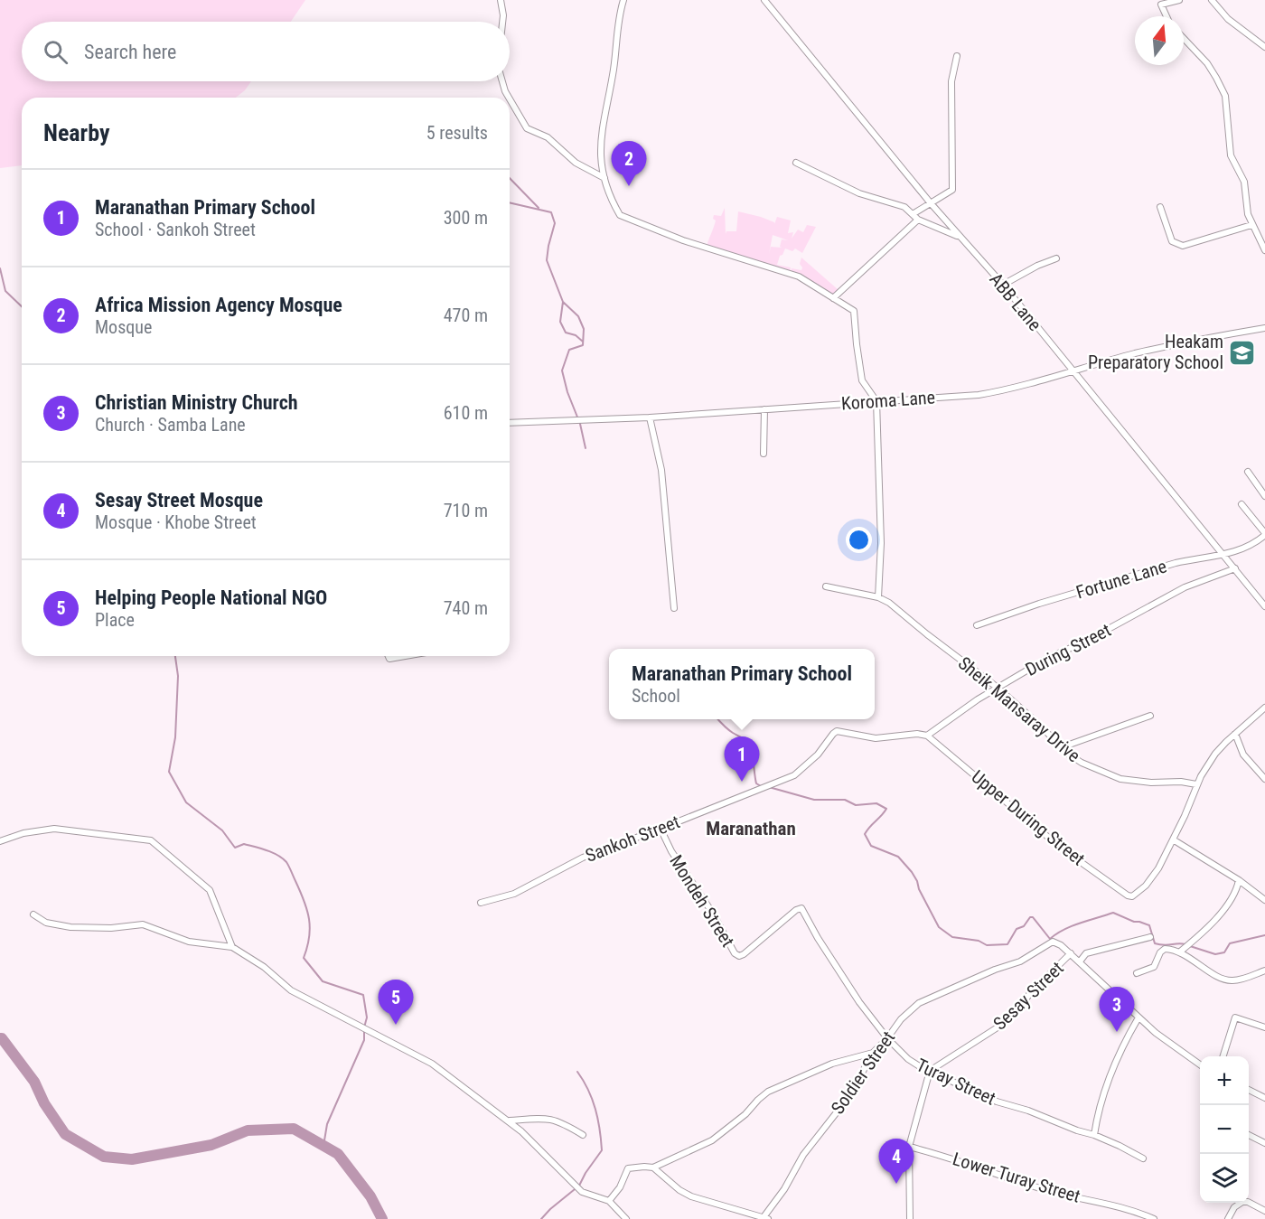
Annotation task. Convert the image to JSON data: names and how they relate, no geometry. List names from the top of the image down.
{
  "streets": {
    "street": [
      "ABB Lane",
      "Koroma Lane",
      "Fortune Lane",
      "During Street",
      "Sheik Mansaray Drive",
      "Upper During Street",
      "Sankoh Street",
      "Mondeh Street",
      "Sesay Street",
      "Soldier Street",
      "Turay Street",
      "Lower Turay Street"
    ]
  },
  "crossings": [
    ["ABB Lane", "Koroma Lane"],
    ["ABB Lane", "Fortune Lane"],
    ["ABB Lane", "During Street"],
    ["During Street", "Sheik Mansaray Drive"],
    ["During Street", "Upper During Street"],
    ["During Street", "Sankoh Street"],
    ["Upper During Street", "Sankoh Street"],
    ["Sankoh Street", "Mondeh Street"],
    ["Mondeh Street", "Turay Street"],
    ["Sesay Street", "Soldier Street"],
    ["Sesay Street", "Turay Street"],
    ["Soldier Street", "Turay Street"]
  ],
  "districts": ["Maranathan"],
  "places": {
    "school or university": ["Heakam Preparatory School"]
  },
  "north": "top",
  "page": {
    "search": "Search here",
    "heading": ["Nearby", "5 results"],
    "pins": [
      "2",
      "1",
      "5",
      "3",
      "4"
    ],
    "list": [
      {
        "mark": "1",
        "name": "Maranathan Primary School",
        "note": "School · Sankoh Street",
        "value": "300 m"
      },
      {
        "mark": "2",
        "name": "Africa Mission Agency Mosque",
        "note": "Mosque",
        "value": "470 m"
      },
      {
        "mark": "3",
        "name": "Christian Ministry Church",
        "note": "Church · Samba Lane",
        "value": "610 m"
      },
      {
        "mark": "4",
        "name": "Sesay Street Mosque",
        "note": "Mosque · Khobe Street",
        "value": "710 m"
      },
      {
        "mark": "5",
        "name": "Helping People National NGO",
        "note": "Place",
        "value": "740 m"
      }
    ],
    "popup": ["Maranathan Primary School", "School"],
    "map_buttons": ["+", "−"]
  }
}
